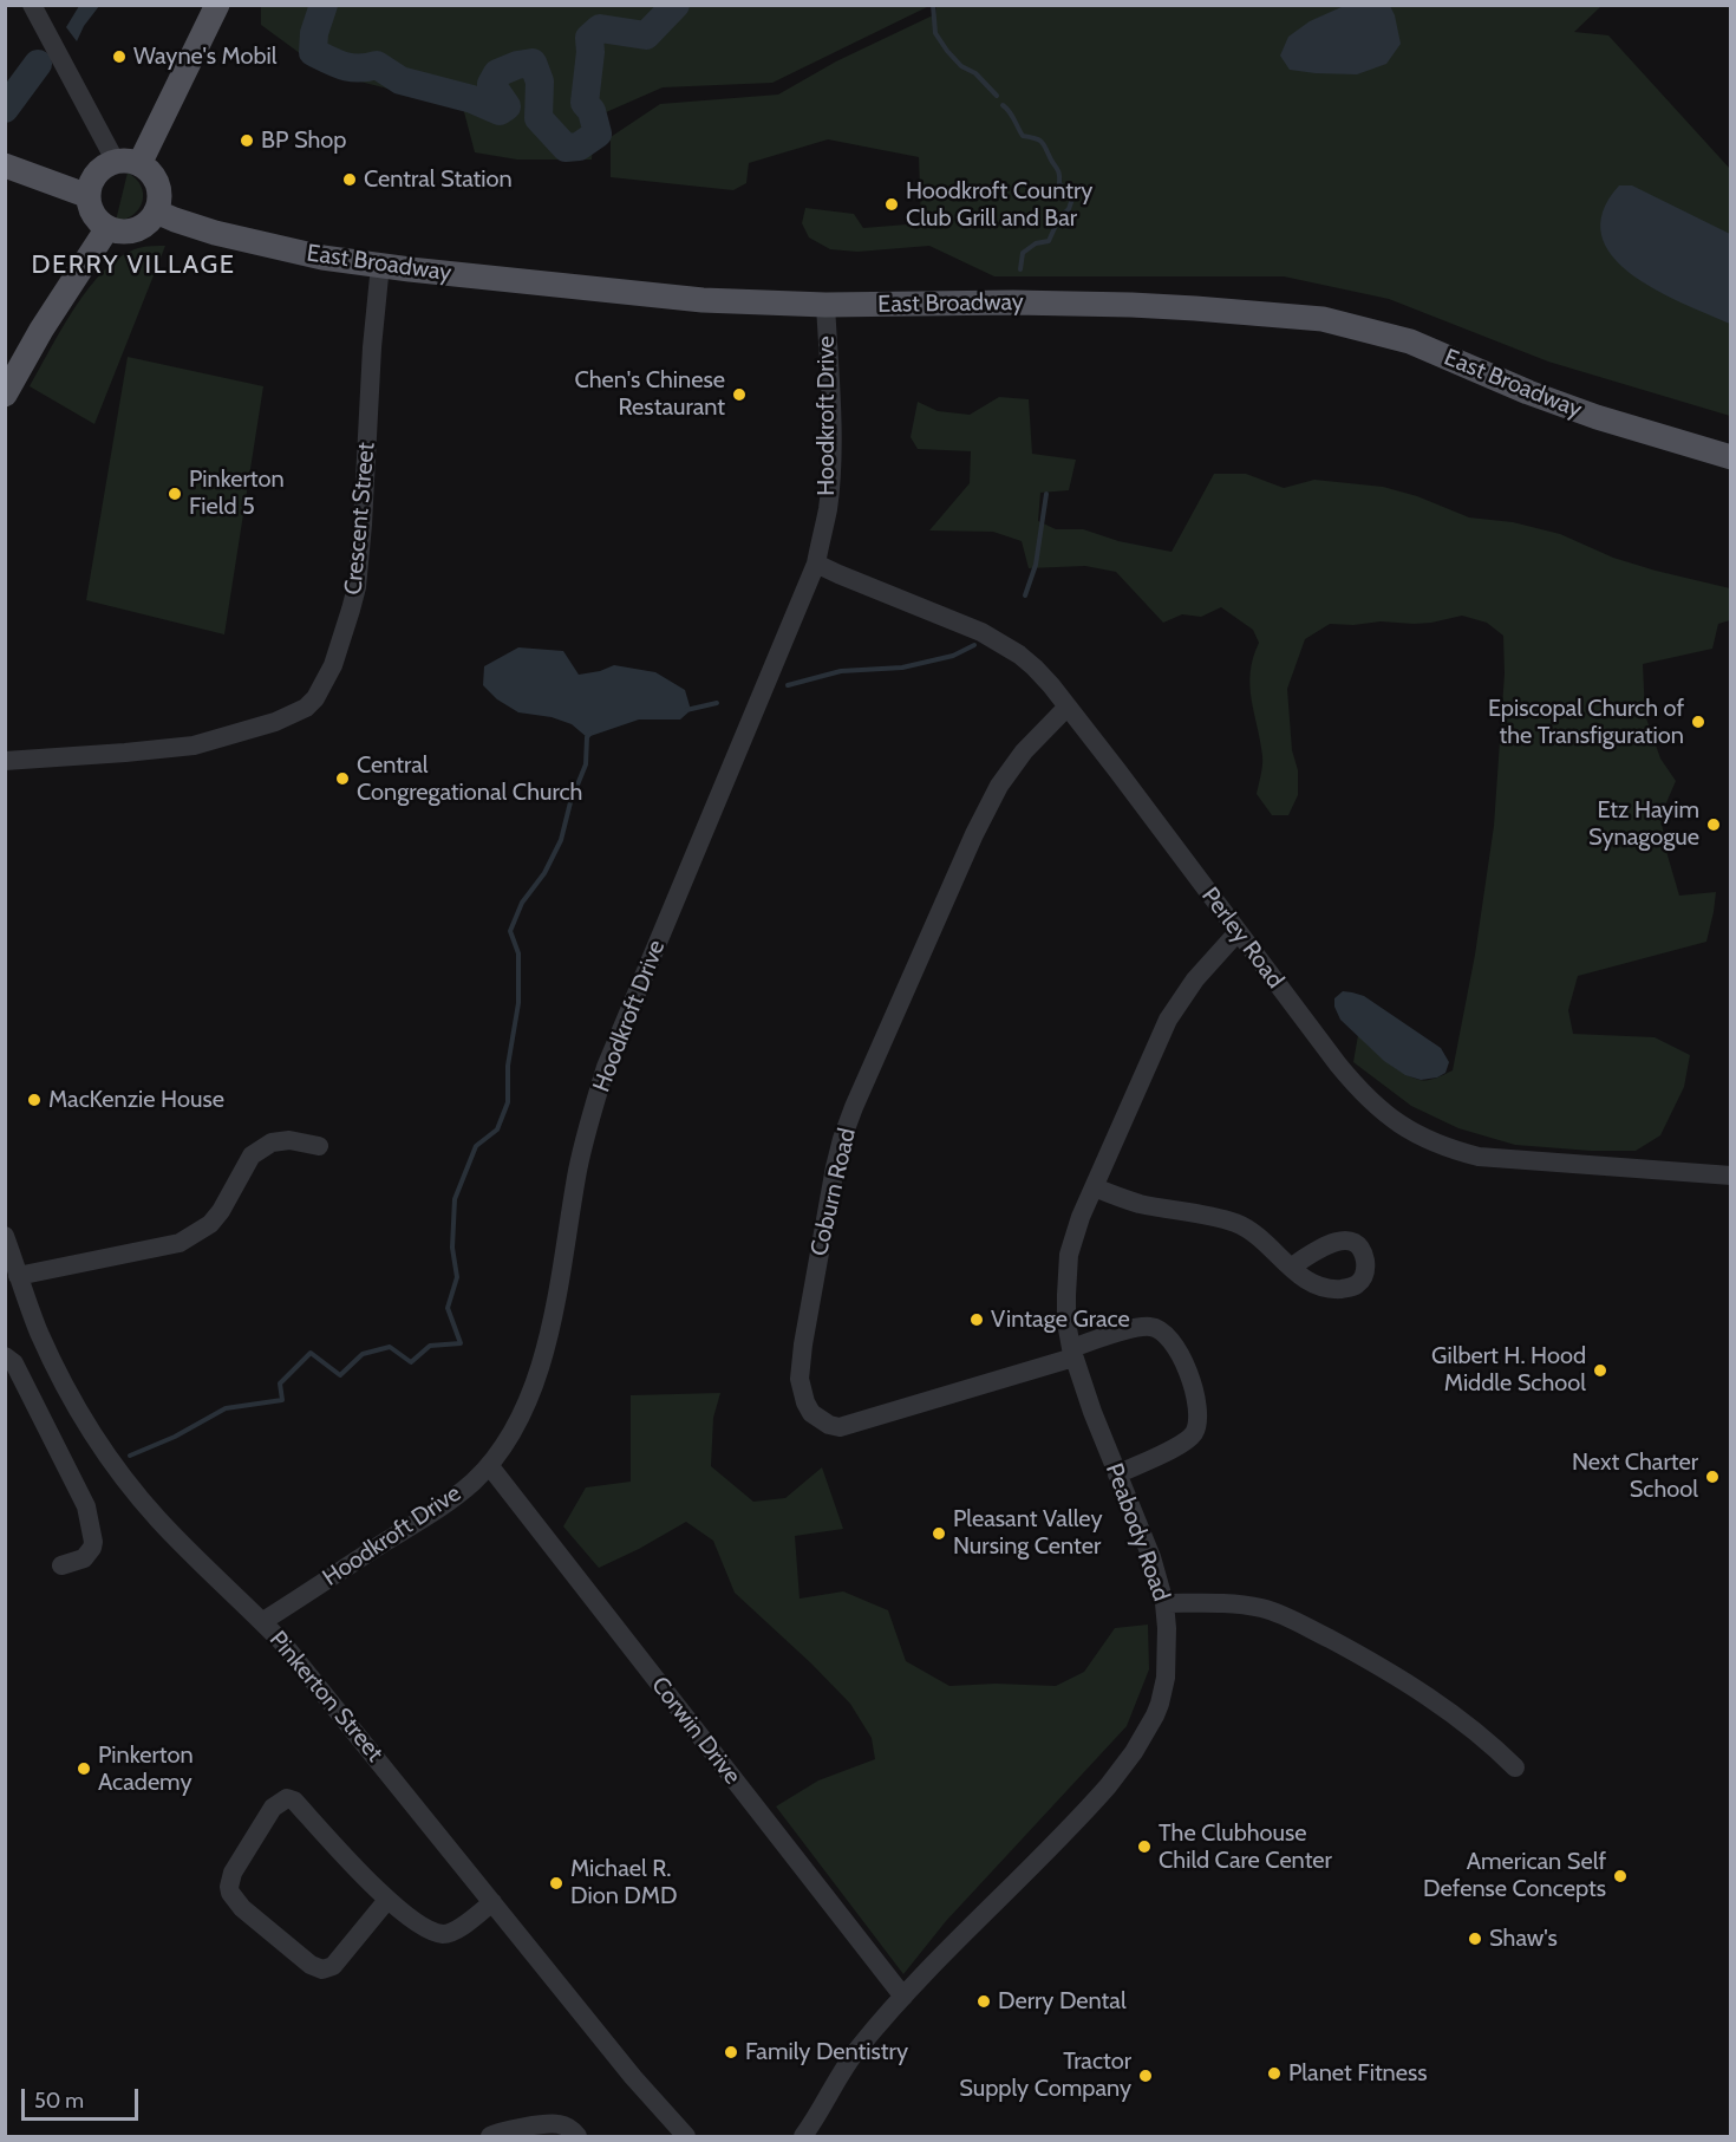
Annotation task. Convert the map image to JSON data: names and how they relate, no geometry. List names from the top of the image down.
{
  "streets": {
    "main road": ["East Broadway"],
    "street": [
      "Hoodkroft Drive",
      "Crescent Street",
      "Perley Road",
      "Coburn Road",
      "Peabody Road",
      "Pinkerton Street",
      "Corwin Drive"
    ]
  },
  "crossings": [
    ["East Broadway", "Hoodkroft Drive"],
    ["East Broadway", "Crescent Street"],
    ["Hoodkroft Drive", "Perley Road"],
    ["Hoodkroft Drive", "Pinkerton Street"],
    ["Hoodkroft Drive", "Corwin Drive"],
    ["Perley Road", "Coburn Road"],
    ["Perley Road", "Peabody Road"],
    ["Coburn Road", "Peabody Road"],
    ["Peabody Road", "Corwin Drive"]
  ],
  "districts": ["DERRY VILLAGE"],
  "places": [
    "Wayne's Mobil",
    "BP Shop",
    "Central Station",
    "Hoodkroft Country Club Grill and Bar",
    "Chen's Chinese Restaurant",
    "Pinkerton Field 5",
    "Episcopal Church of the Transfiguration",
    "Central Congregational Church",
    "Etz Hayim Synagogue",
    "MacKenzie House",
    "Vintage Grace",
    "Gilbert H. Hood Middle School",
    "Next Charter School",
    "Pleasant Valley Nursing Center",
    "Pinkerton Academy",
    "The Clubhouse Child Care Center",
    "American Self Defense Concepts",
    "Michael R. Dion DMD",
    "Shaw's",
    "Derry Dental",
    "Family Dentistry",
    "Planet Fitness",
    "Tractor Supply Company"
  ],
  "scale_bar": "50 m"
}
